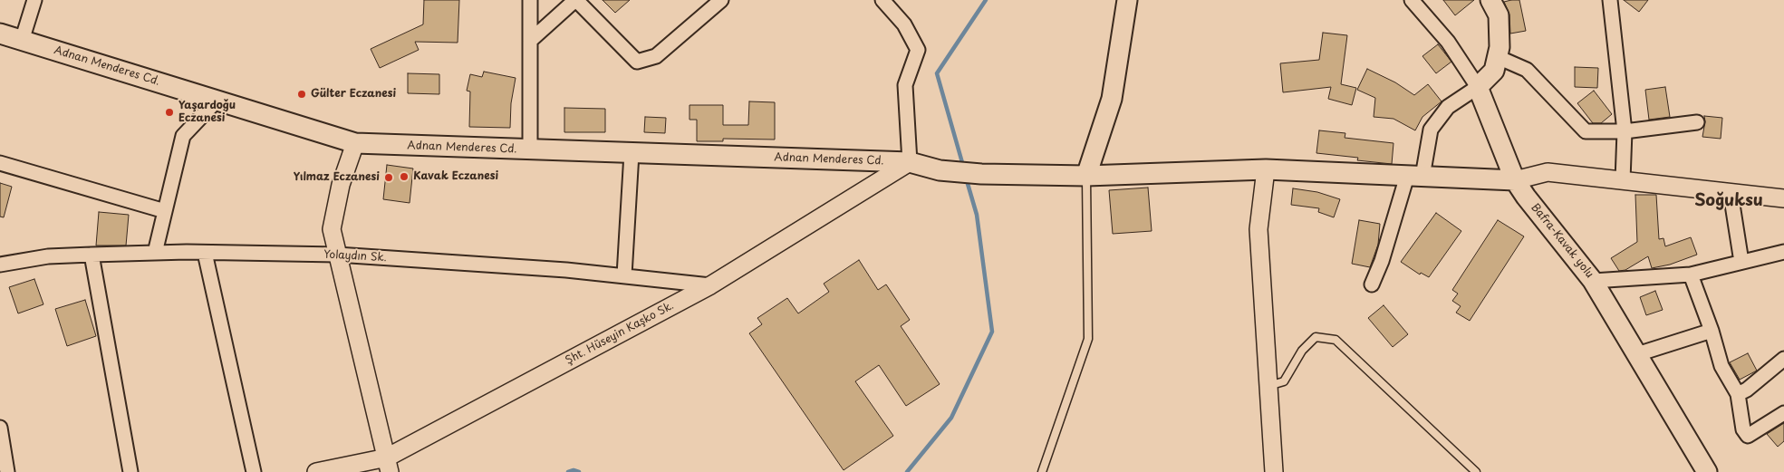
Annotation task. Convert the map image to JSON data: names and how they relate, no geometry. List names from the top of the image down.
{
  "streets": {
    "main road": ["Adnan Menderes Cd.", "Bafra-Kavak yolu"],
    "street": ["Yolaydın Sk.", "Şht. Hüseyin Kaşko Sk."]
  },
  "crossings": [
    ["Adnan Menderes Cd.", "Bafra-Kavak yolu"],
    ["Adnan Menderes Cd.", "Şht. Hüseyin Kaşko Sk."],
    ["Yolaydın Sk.", "Şht. Hüseyin Kaşko Sk."]
  ],
  "districts": ["Soğuksu"],
  "places": [
    "Gülter Eczanesi",
    "Yaşardoğu Eczanesi",
    "Kavak Eczanesi",
    "Yılmaz Eczanesi"
  ]
}
